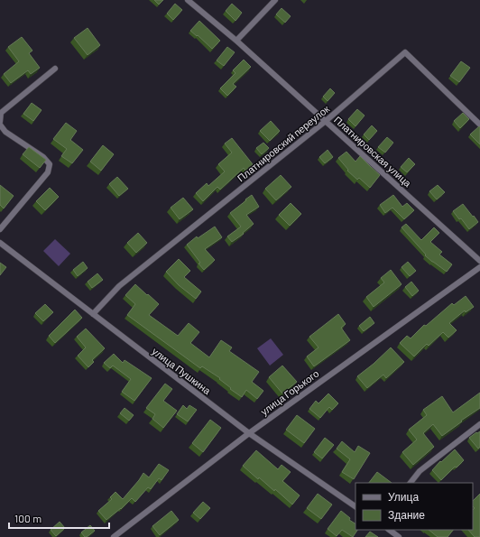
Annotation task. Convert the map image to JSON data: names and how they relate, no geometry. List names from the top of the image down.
{
  "streets": {
    "street": [
      "Платнировский переулок",
      "Платнировская улица",
      "улица Пушкина",
      "улица Горького"
    ]
  },
  "crossings": [
    ["Платнировский переулок", "Платнировская улица"],
    ["Платнировский переулок", "улица Пушкина"],
    ["улица Пушкина", "улица Горького"]
  ],
  "legend": ["Улица", "Здание"],
  "scale_bar": "100 m"
}
